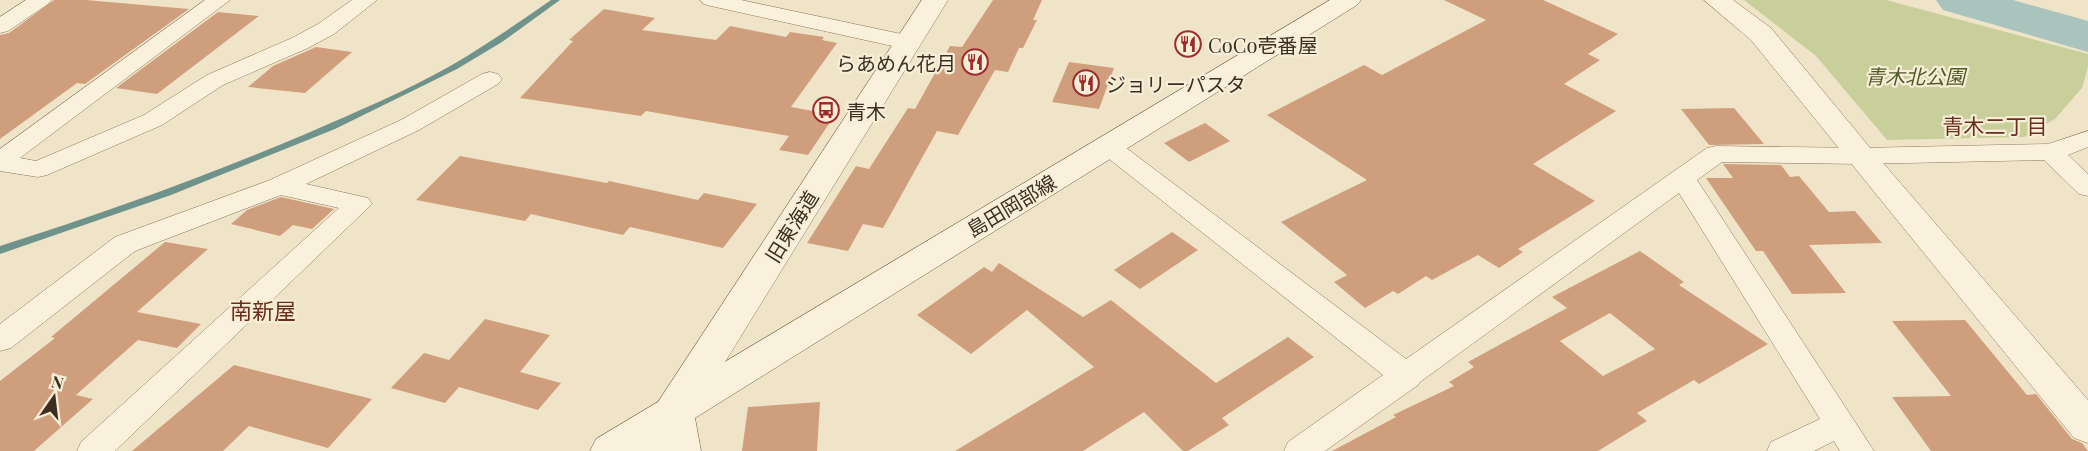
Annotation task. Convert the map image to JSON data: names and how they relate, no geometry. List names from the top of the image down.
{
  "streets": {
    "street": ["島田岡部線", "旧東海道"]
  },
  "crossings": [
    ["島田岡部線", "旧東海道"]
  ],
  "districts": ["青木二丁目", "南新屋"],
  "parks": ["青木北公園"],
  "places": {
    "restaurant": ["CoCo壱番屋", "らあめん花月", "ジョリーパスタ"],
    "bus stop": ["青木"]
  },
  "north": "top"
}
